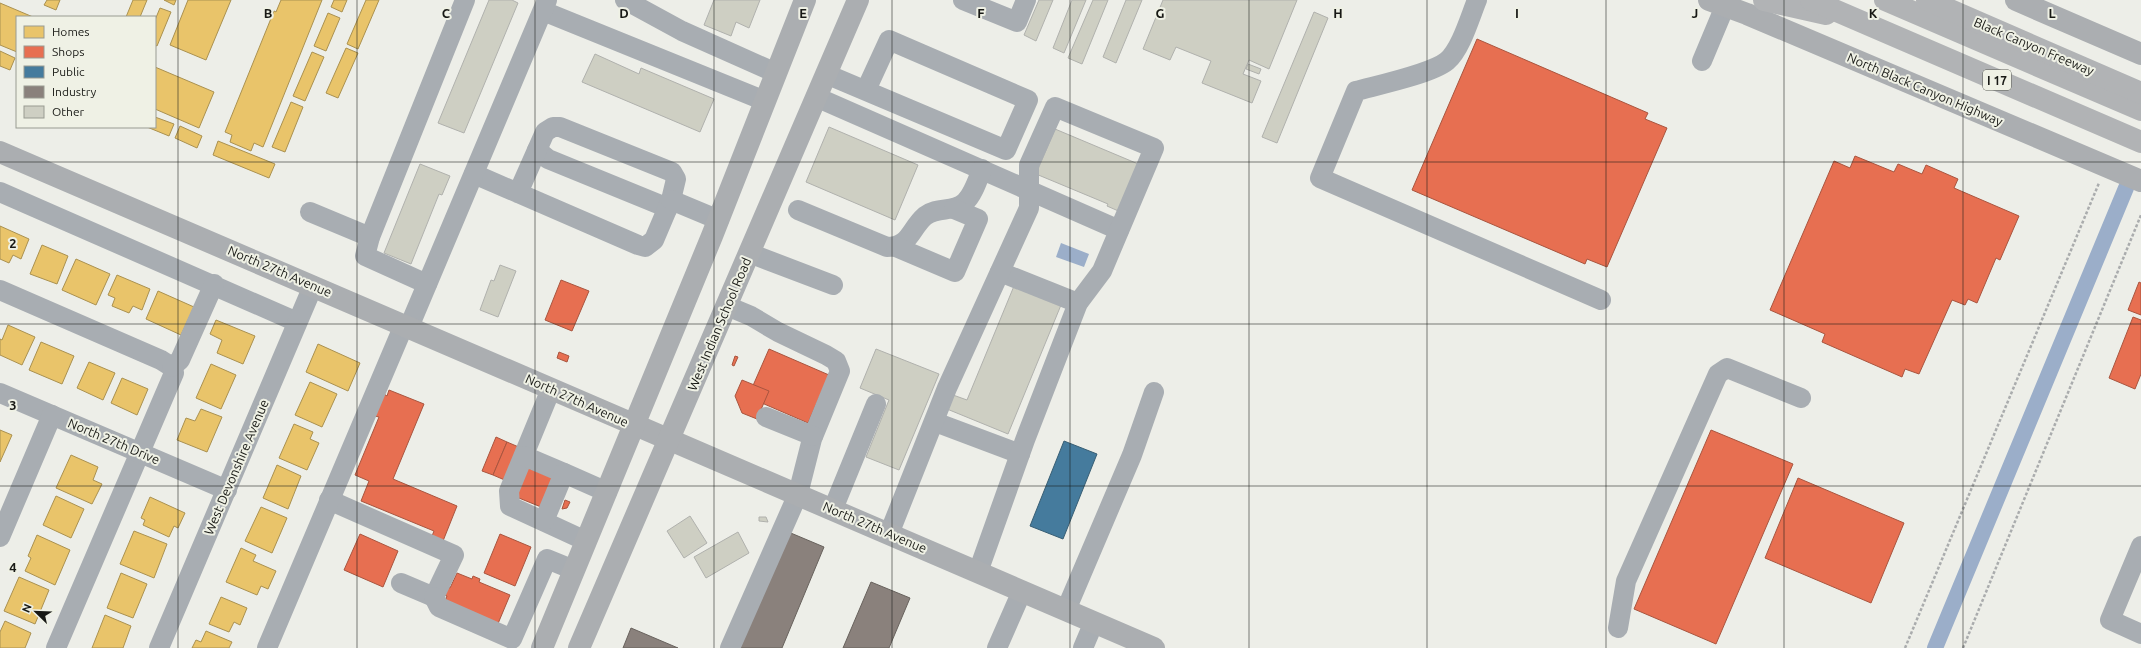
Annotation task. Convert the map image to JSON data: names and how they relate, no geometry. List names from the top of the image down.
{
  "streets": {
    "highway": ["Black Canyon Freeway", "I 17"],
    "main road": ["North Black Canyon Highway", "North 27th Avenue", "West Indian School Road"],
    "street": ["North 27th Drive", "West Devonshire Avenue"]
  },
  "crossings": [
    ["North 27th Avenue", "West Indian School Road"],
    ["North 27th Avenue", "West Devonshire Avenue"],
    ["North 27th Drive", "West Devonshire Avenue"]
  ],
  "legend": [
    "Homes",
    "Shops",
    "Public",
    "Industry",
    "Other"
  ],
  "north": "top left",
  "grid": {
    "columns": [
      "B",
      "C",
      "D",
      "E",
      "F",
      "G",
      "H",
      "I",
      "J",
      "K",
      "L"
    ],
    "rows": ["2", "3", "4"]
  }
}
